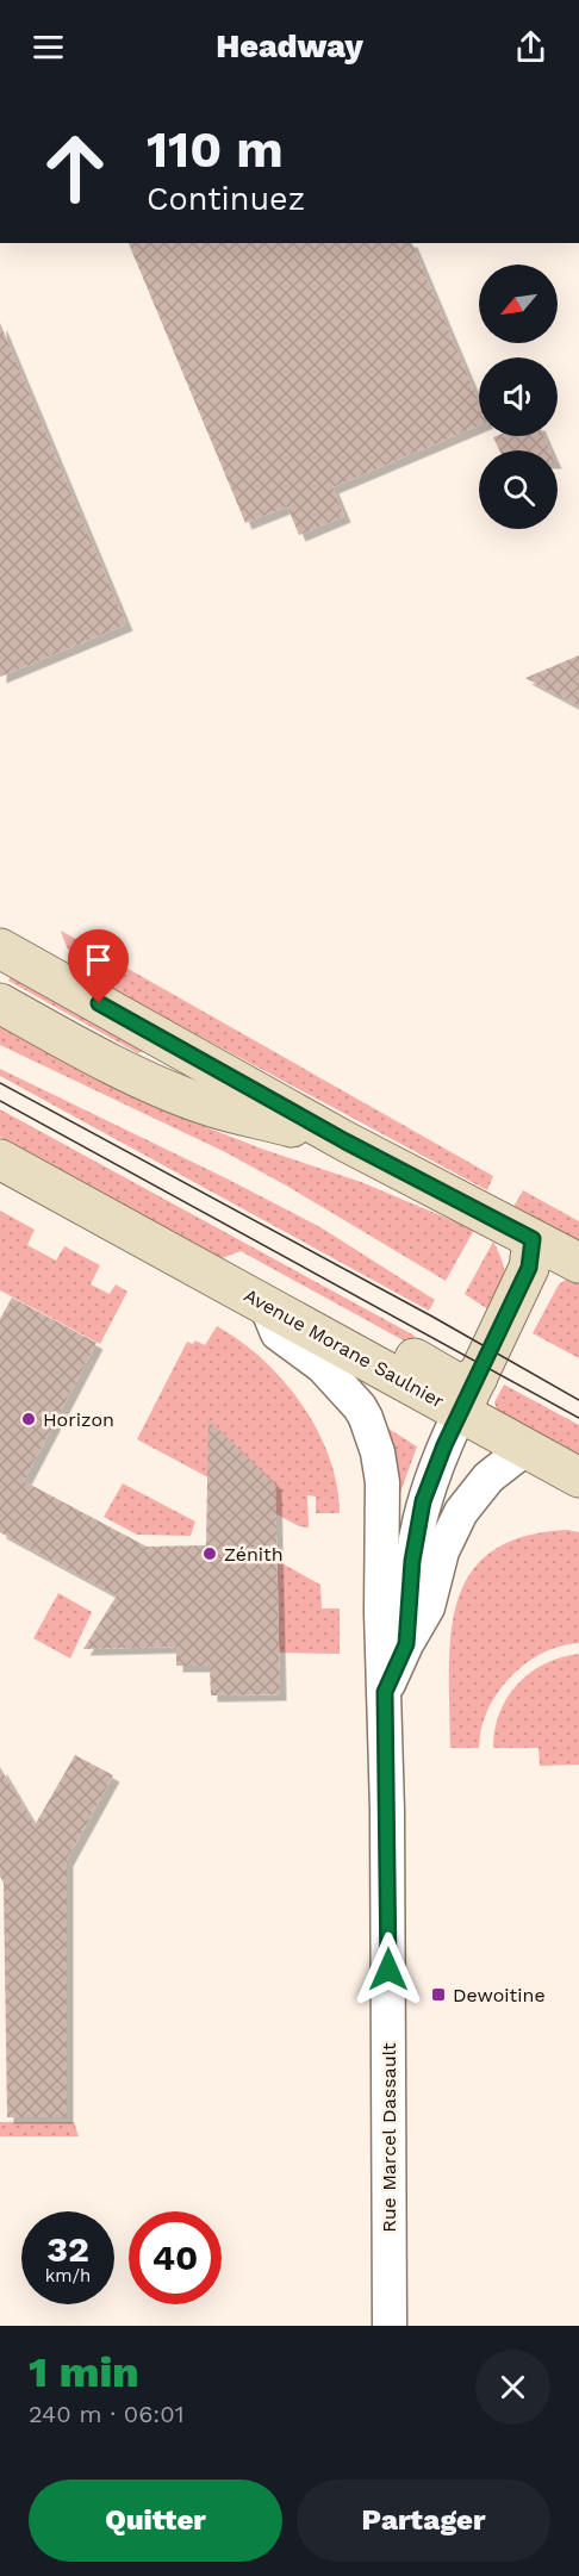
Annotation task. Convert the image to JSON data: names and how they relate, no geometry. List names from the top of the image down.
{
  "streets": {
    "main road": ["Avenue Morane Saulnier"],
    "street": ["Rue Marcel Dassault"]
  },
  "crossings": [
    ["Avenue Morane Saulnier", "Rue Marcel Dassault"]
  ],
  "places": {
    "other": ["Horizon", "Zénith"],
    "transit": ["Dewoitine"]
  },
  "north": "bottom left",
  "page": {
    "header": "Headway",
    "turn": ["110 m", "Continuez"],
    "speed": "32 km/h",
    "limit": "40",
    "heading": ["1 min", "240 m · 06:01"],
    "buttons": ["Quitter", "Partager"]
  }
}
